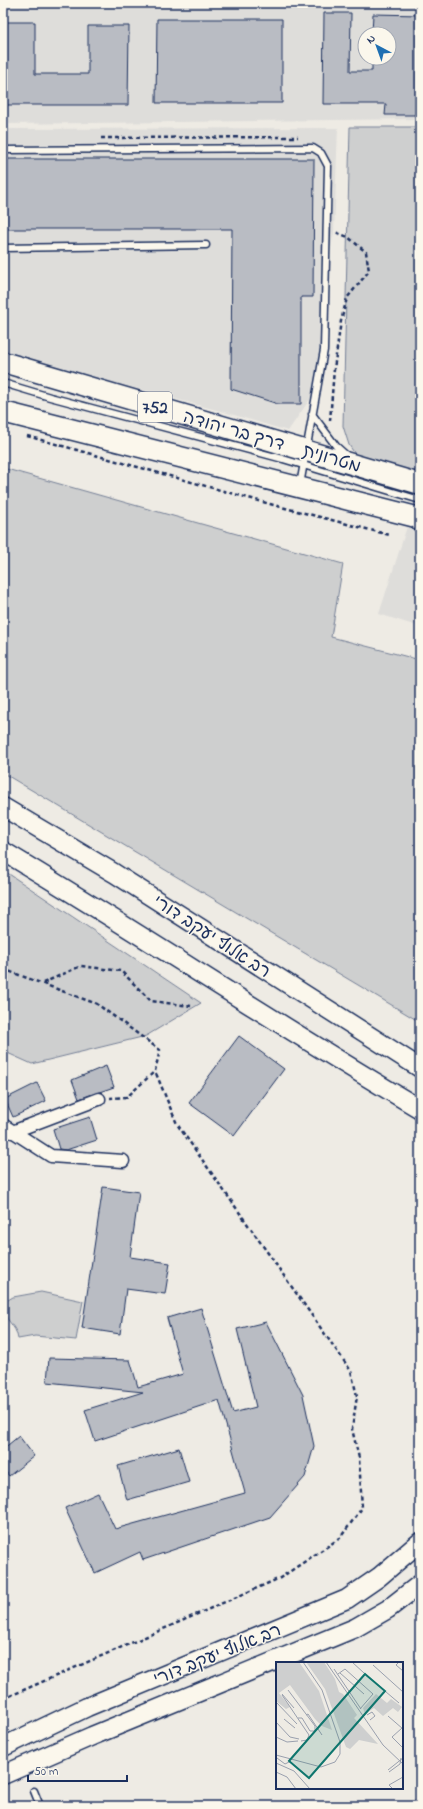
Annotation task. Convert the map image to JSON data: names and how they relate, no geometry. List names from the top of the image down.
{
  "streets": {
    "main road": ["752", "דרך בר יהודה", "רב אלוף יעקב דורי"],
    "lane": ["מטרונית"]
  },
  "crossings": [
    ["דרך בר יהודה", "מטרונית"]
  ],
  "scale_bar": "50 m",
  "north": "top left"
}
